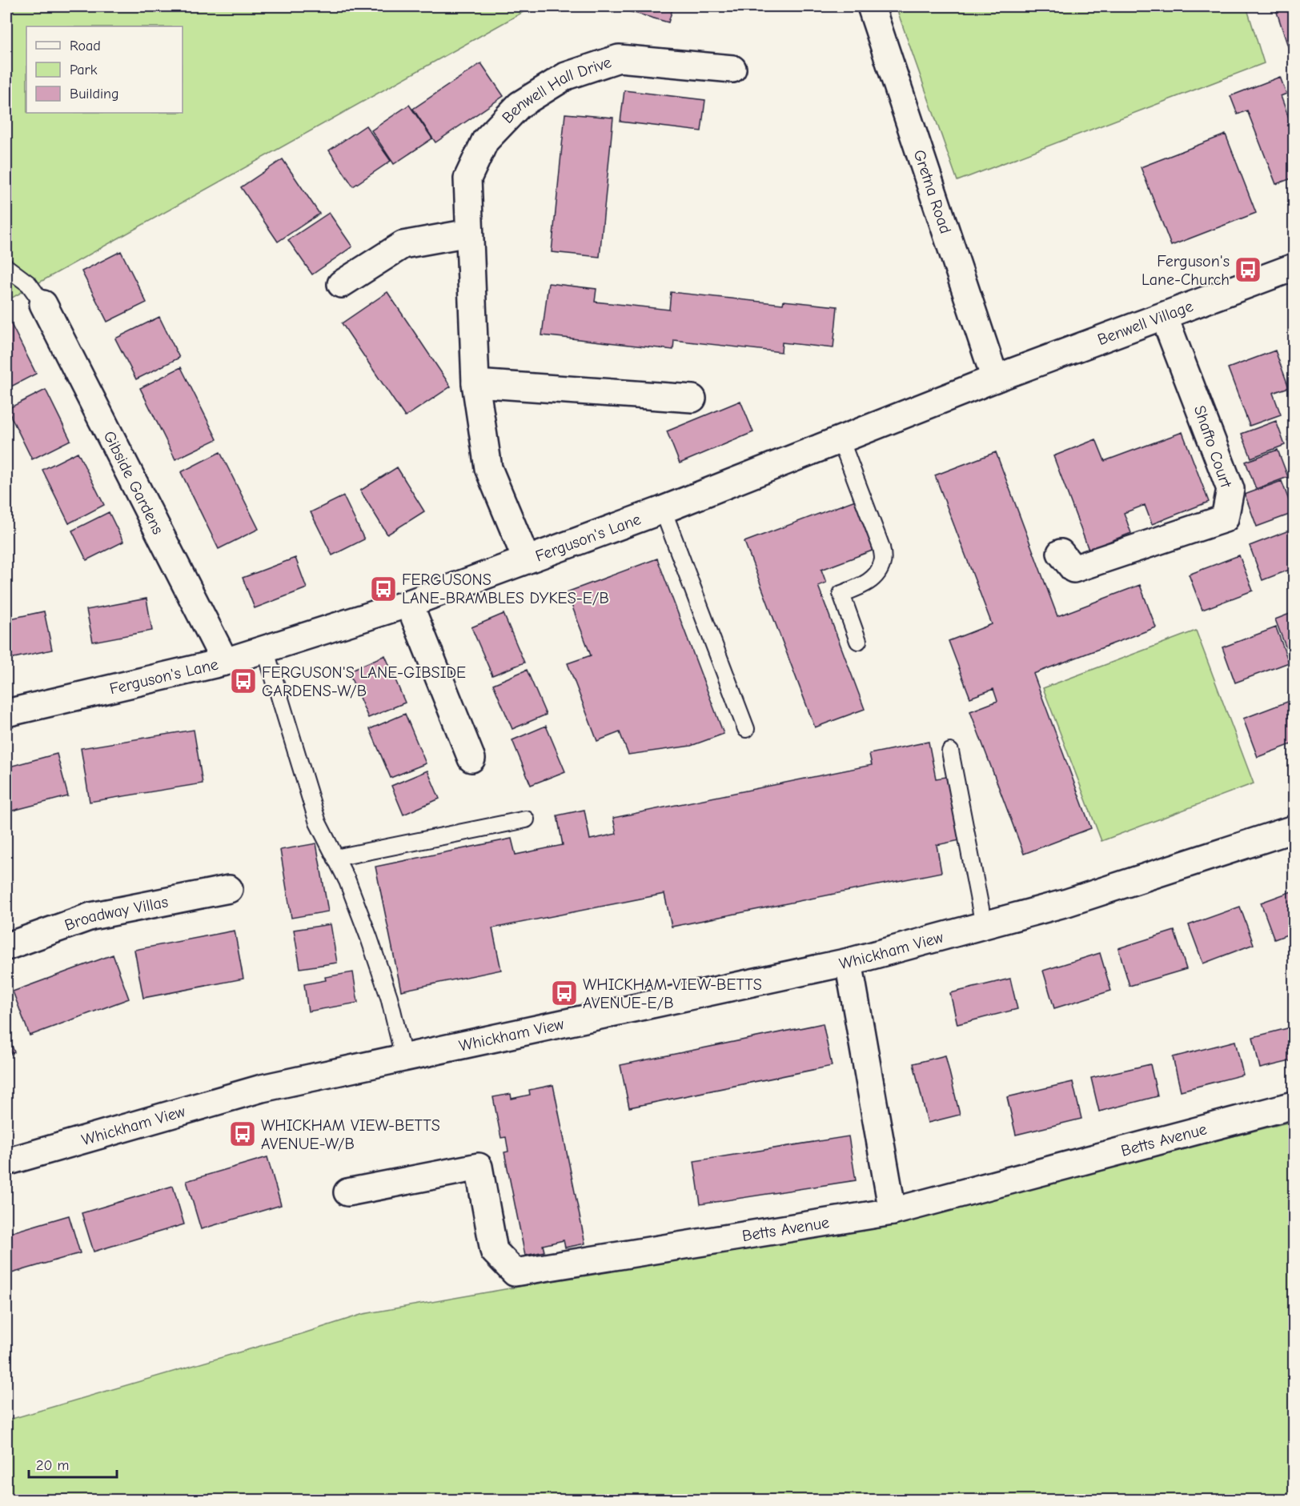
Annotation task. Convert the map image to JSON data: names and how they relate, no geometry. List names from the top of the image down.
{
  "streets": {
    "street": [
      "Benwell Hall Drive",
      "Gretna Road",
      "Benwell Village",
      "Shafto Court",
      "Gibside Gardens",
      "Ferguson's Lane",
      "Broadway Villas",
      "Whickham View",
      "Betts Avenue"
    ]
  },
  "crossings": [
    ["Benwell Hall Drive", "Ferguson's Lane"],
    ["Gretna Road", "Benwell Village"],
    ["Gretna Road", "Ferguson's Lane"],
    ["Benwell Village", "Shafto Court"],
    ["Benwell Village", "Ferguson's Lane"],
    ["Gibside Gardens", "Ferguson's Lane"]
  ],
  "places": {
    "bus stop": [
      "Ferguson's Lane-Church",
      "FERGUSONS LANE-BRAMBLES DYKES-E/B",
      "FERGUSON'S LANE-GIBSIDE GARDENS-W/B",
      "WHICKHAM VIEW-BETTS AVENUE-E/B",
      "WHICKHAM VIEW-BETTS AVENUE-W/B"
    ]
  },
  "legend": ["Road", "Park", "Building"],
  "scale_bar": "20 m"
}
